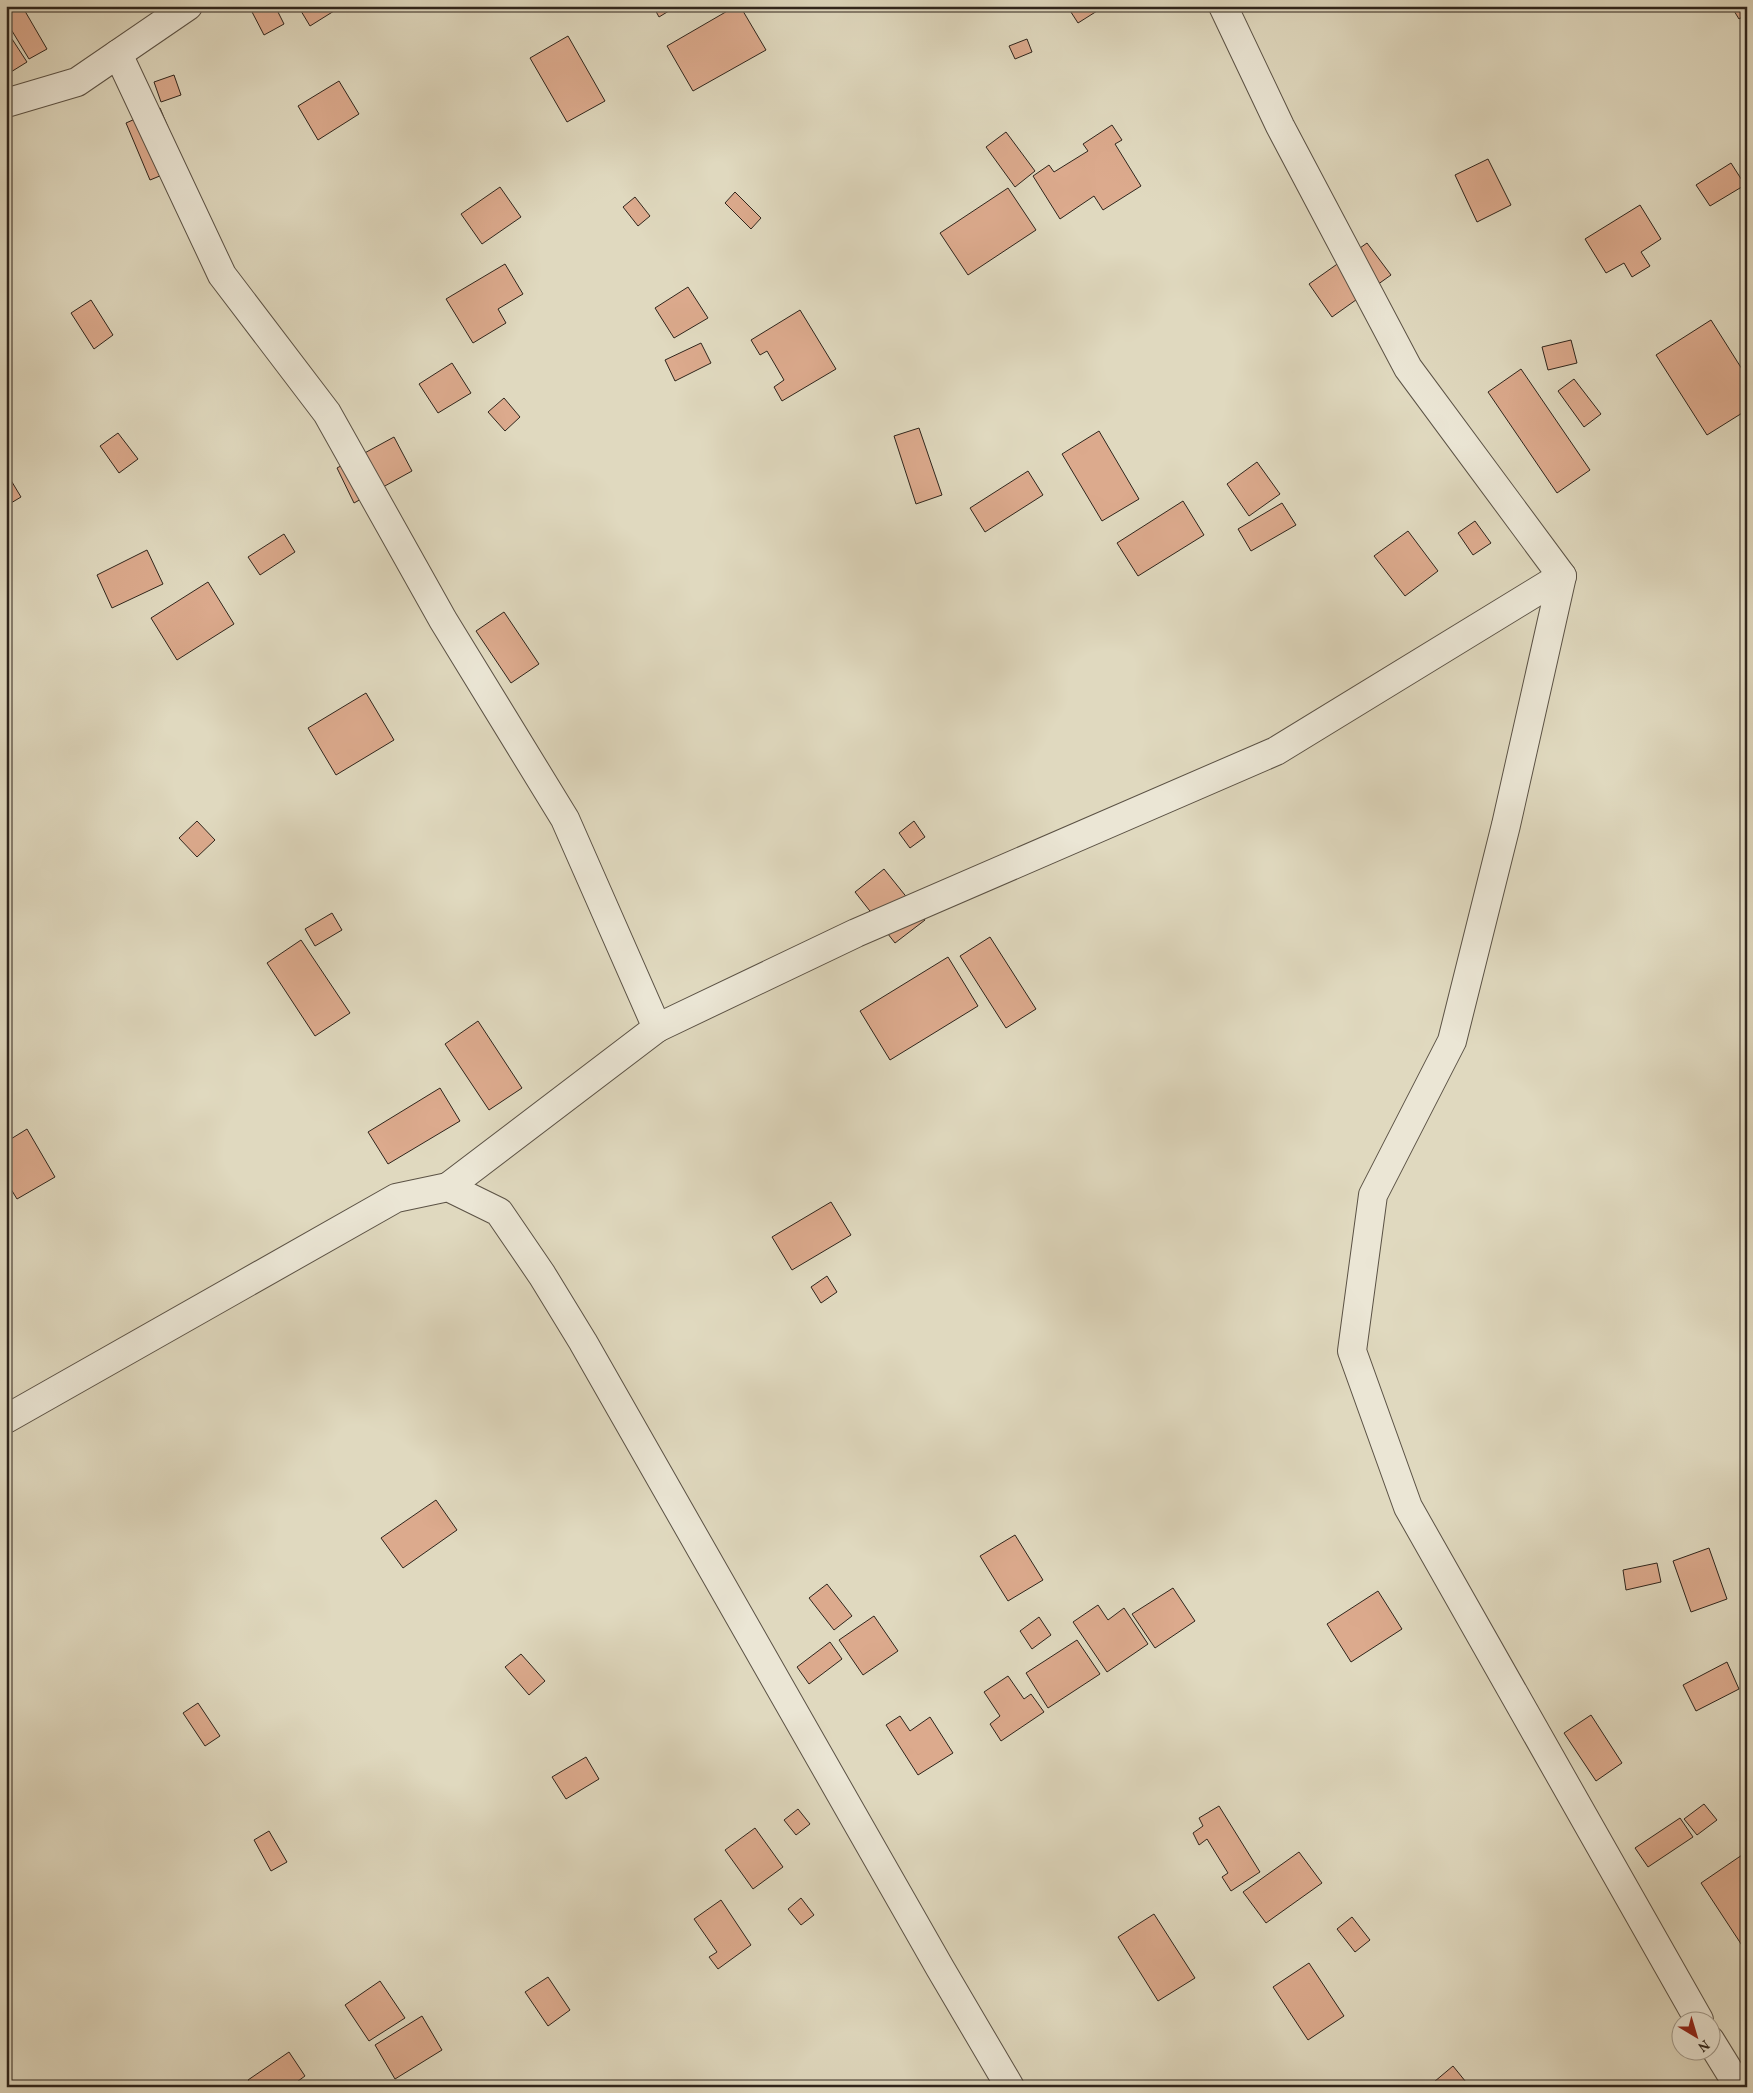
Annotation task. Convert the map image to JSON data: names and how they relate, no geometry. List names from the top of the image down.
{
  "north": "bottom right"
}
